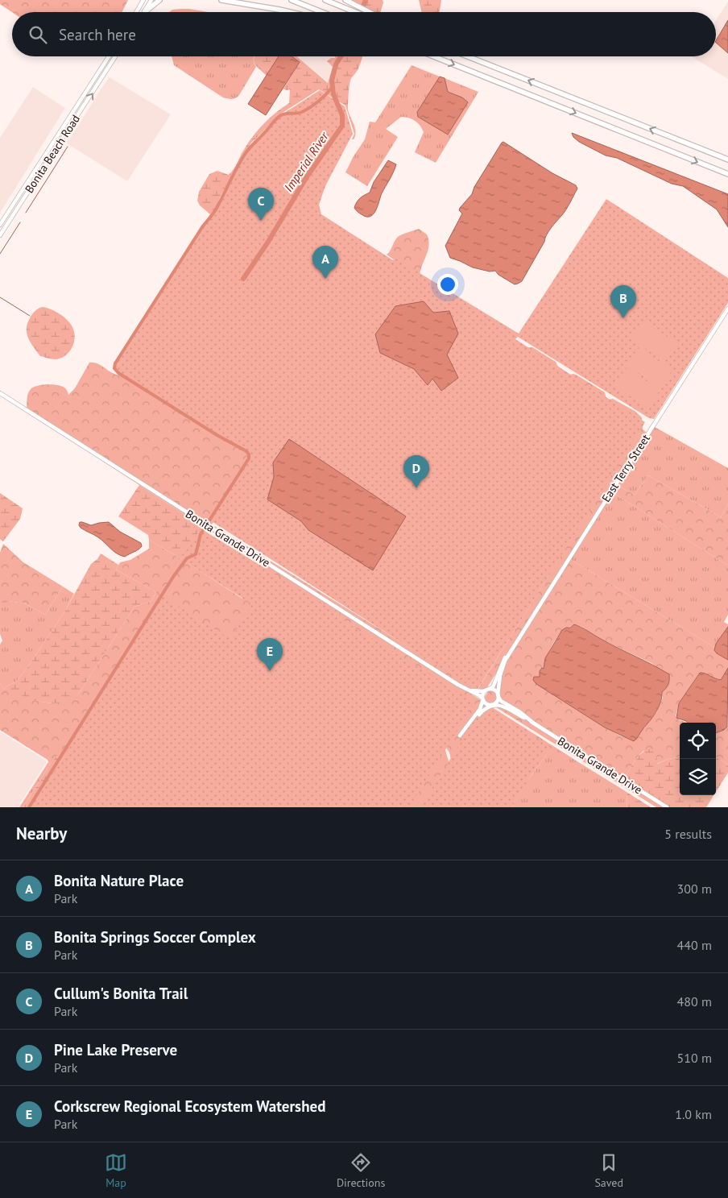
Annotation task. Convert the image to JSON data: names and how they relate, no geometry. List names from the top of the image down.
{
  "streets": {
    "street": ["Bonita Beach Road", "East Terry Street", "Bonita Grande Drive"]
  },
  "crossings": [
    ["East Terry Street", "Bonita Grande Drive"]
  ],
  "water": ["Imperial River"],
  "page": {
    "search": "Search here",
    "pins": [
      "C",
      "A",
      "B",
      "D",
      "E"
    ],
    "heading": ["Nearby", "5 results"],
    "list": [
      {
        "mark": "A",
        "name": "Bonita Nature Place",
        "note": "Park",
        "value": "300 m"
      },
      {
        "mark": "B",
        "name": "Bonita Springs Soccer Complex",
        "note": "Park",
        "value": "440 m"
      },
      {
        "mark": "C",
        "name": "Cullum's Bonita Trail",
        "note": "Park",
        "value": "480 m"
      },
      {
        "mark": "D",
        "name": "Pine Lake Preserve",
        "note": "Park",
        "value": "510 m"
      },
      {
        "mark": "E",
        "name": "Corkscrew Regional Ecosystem Watershed",
        "note": "Park",
        "value": "1.0 km"
      }
    ],
    "nav": ["Map", "Directions", "Saved"]
  }
}
